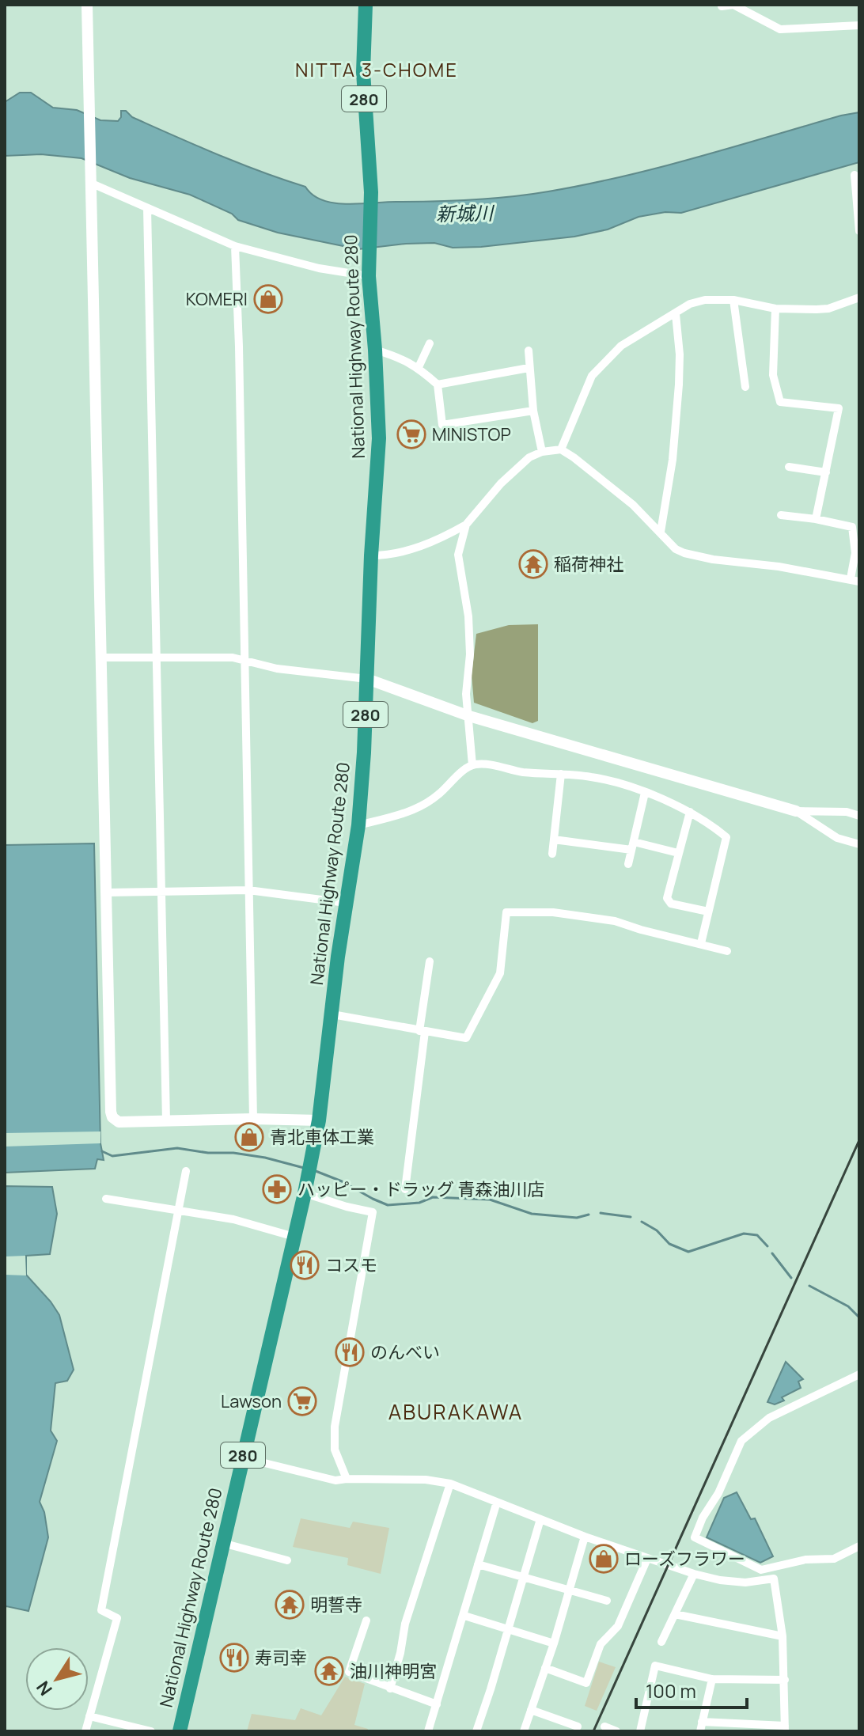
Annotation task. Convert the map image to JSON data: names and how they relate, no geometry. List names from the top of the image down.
{
  "streets": {
    "highway": ["280", "National Highway Route 280"]
  },
  "districts": ["NITTA 3-CHOME", "ABURAKAWA"],
  "water": ["新城川"],
  "places": {
    "shop": ["KOMERI", "青北車体工業", "ローズフラワー"],
    "supermarket": ["MINISTOP", "Lawson"],
    "temple": ["稲荷神社", "明誓寺", "油川神明宮"],
    "pharmacy": ["ハッピー・ドラッグ 青森油川店"],
    "restaurant": ["コスモ", "のんべい", "寿司幸"]
  },
  "scale_bar": "100 m",
  "north": "bottom left"
}
